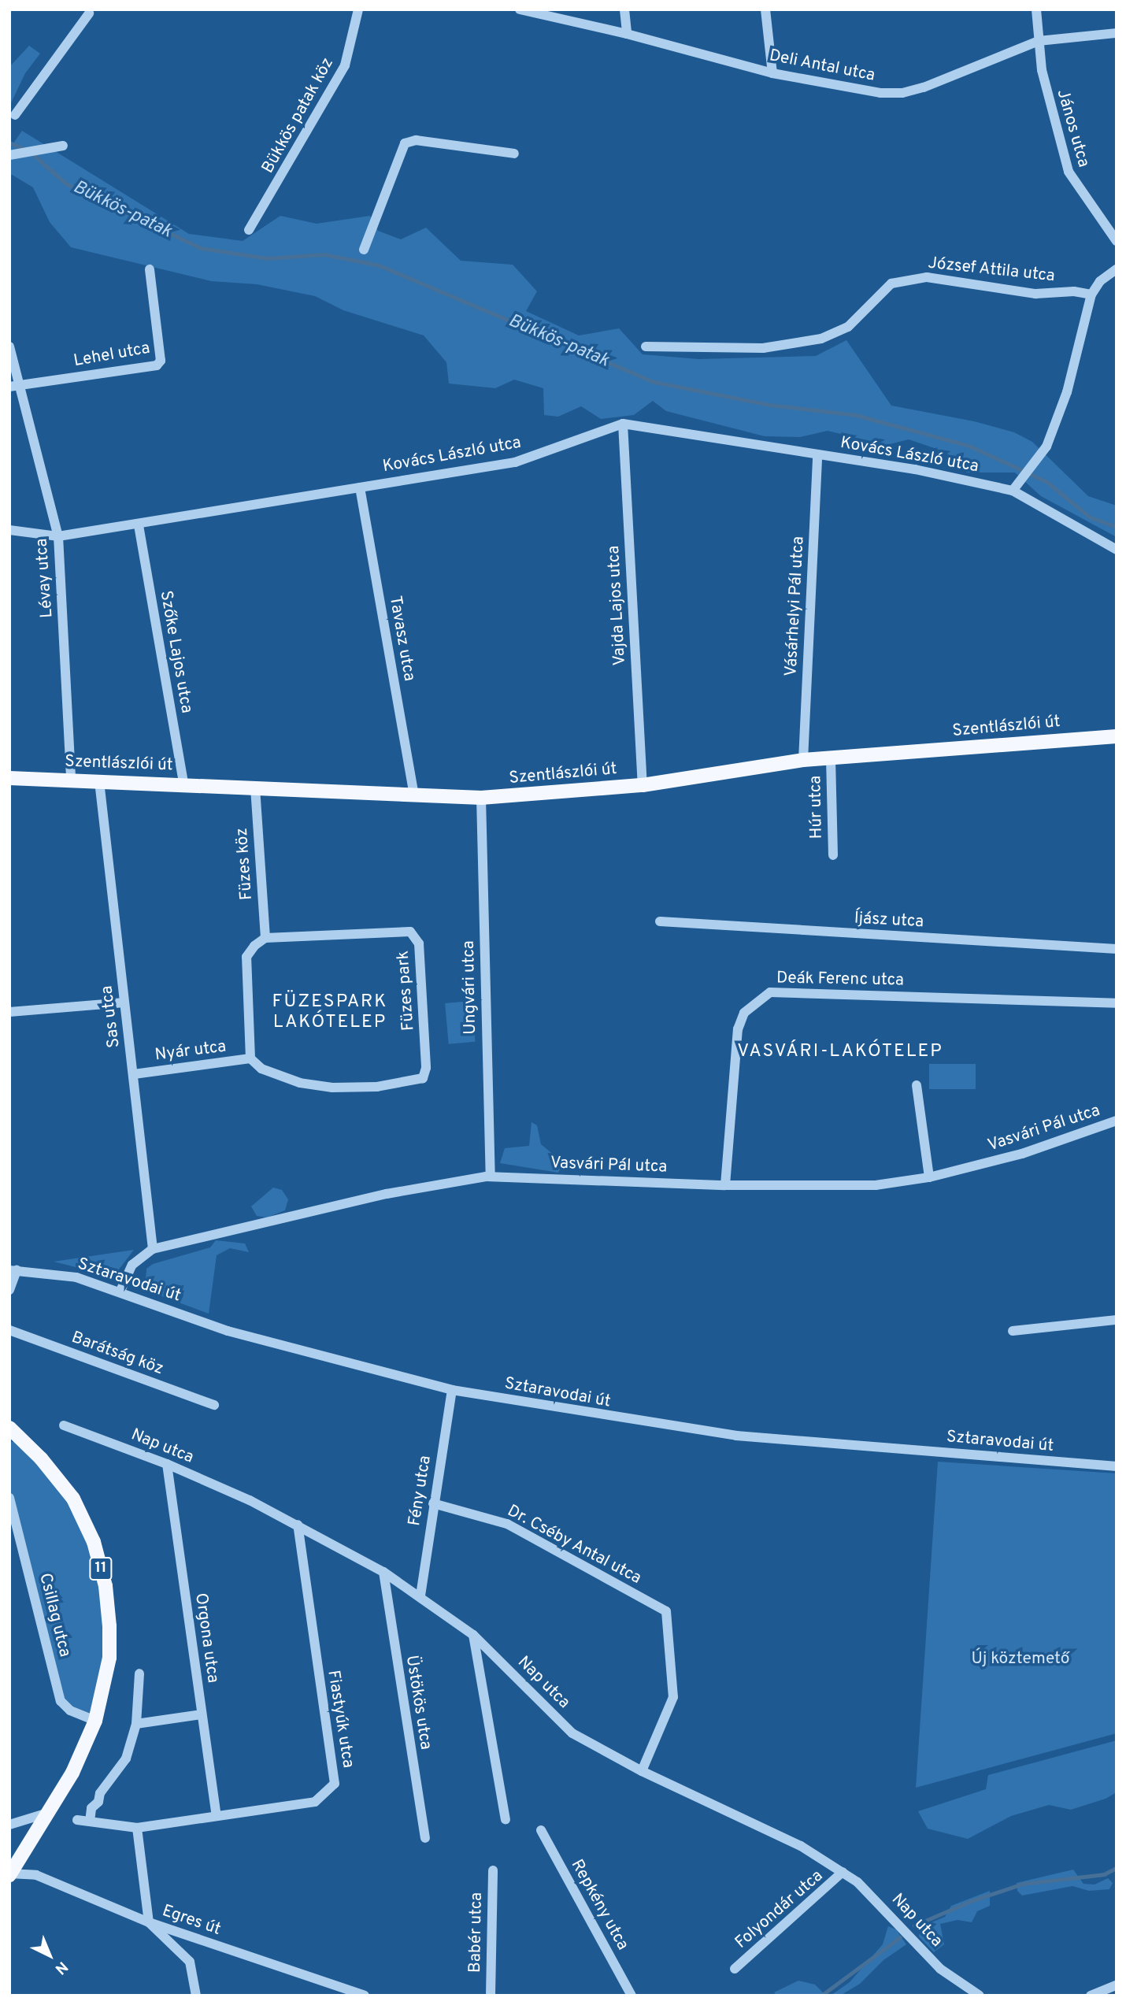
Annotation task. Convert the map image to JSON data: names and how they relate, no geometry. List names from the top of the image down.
{
  "streets": {
    "main road": ["Szentlászlói út", "11"],
    "street": [
      "Deli Antal utca",
      "Bükkös patak köz",
      "János utca",
      "József Attila utca",
      "Lehel utca",
      "Kovács László utca",
      "Lévay utca",
      "Vajda Lajos utca",
      "Vásárhelyi Pál utca",
      "Tavasz utca",
      "Szőke Lajos utca",
      "Húr utca",
      "Füzes köz",
      "Íjász utca",
      "Deák Ferenc utca",
      "Ungvári utca",
      "Füzes park",
      "Sas utca",
      "Nyár utca",
      "Vasvári Pál utca",
      "Sztaravodai út",
      "Barátság köz",
      "Nap utca",
      "Fény utca",
      "Dr. Cséby Antal utca",
      "Csillag utca",
      "Orgona utca",
      "Üstökös utca",
      "Fiastyúk utca",
      "Repkény utca",
      "Folyondár utca",
      "Egres út",
      "Babér utca"
    ]
  },
  "crossings": [
    ["Deli Antal utca", "János utca"],
    ["Lehel utca", "Lévay utca"],
    ["Kovács László utca", "Lévay utca"],
    ["Kovács László utca", "Vajda Lajos utca"],
    ["Kovács László utca", "Vásárhelyi Pál utca"],
    ["Kovács László utca", "Tavasz utca"],
    ["Kovács László utca", "Szőke Lajos utca"],
    ["Lévay utca", "Szentlászlói út"],
    ["Vajda Lajos utca", "Szentlászlói út"],
    ["Vásárhelyi Pál utca", "Szentlászlói út"],
    ["Tavasz utca", "Szentlászlói út"],
    ["Szőke Lajos utca", "Szentlászlói út"],
    ["Szentlászlói út", "Húr utca"],
    ["Szentlászlói út", "Füzes köz"],
    ["Szentlászlói út", "Ungvári utca"],
    ["Szentlászlói út", "Sas utca"],
    ["Füzes köz", "Füzes park"],
    ["Füzes köz", "Nyár utca"],
    ["Deák Ferenc utca", "Vasvári Pál utca"],
    ["Ungvári utca", "Vasvári Pál utca"],
    ["Füzes park", "Nyár utca"],
    ["Sas utca", "Nyár utca"],
    ["Sas utca", "Vasvári Pál utca"],
    ["Vasvári Pál utca", "Sztaravodai út"],
    ["Sztaravodai út", "Fény utca"],
    ["Nap utca", "Fény utca"],
    ["Nap utca", "Dr. Cséby Antal utca"],
    ["Nap utca", "Orgona utca"],
    ["Nap utca", "Üstökös utca"],
    ["Nap utca", "Fiastyúk utca"],
    ["Nap utca", "Folyondár utca"],
    ["Fény utca", "Dr. Cséby Antal utca"],
    ["11", "Csillag utca"],
    ["11", "Egres út"],
    ["Orgona utca", "Fiastyúk utca"]
  ],
  "districts": ["FÜZESPARK LAKÓTELEP", "VASVÁRI-LAKÓTELEP"],
  "water": ["Bükkös-patak"],
  "parks": ["Új köztemető"],
  "north": "bottom right"
}
